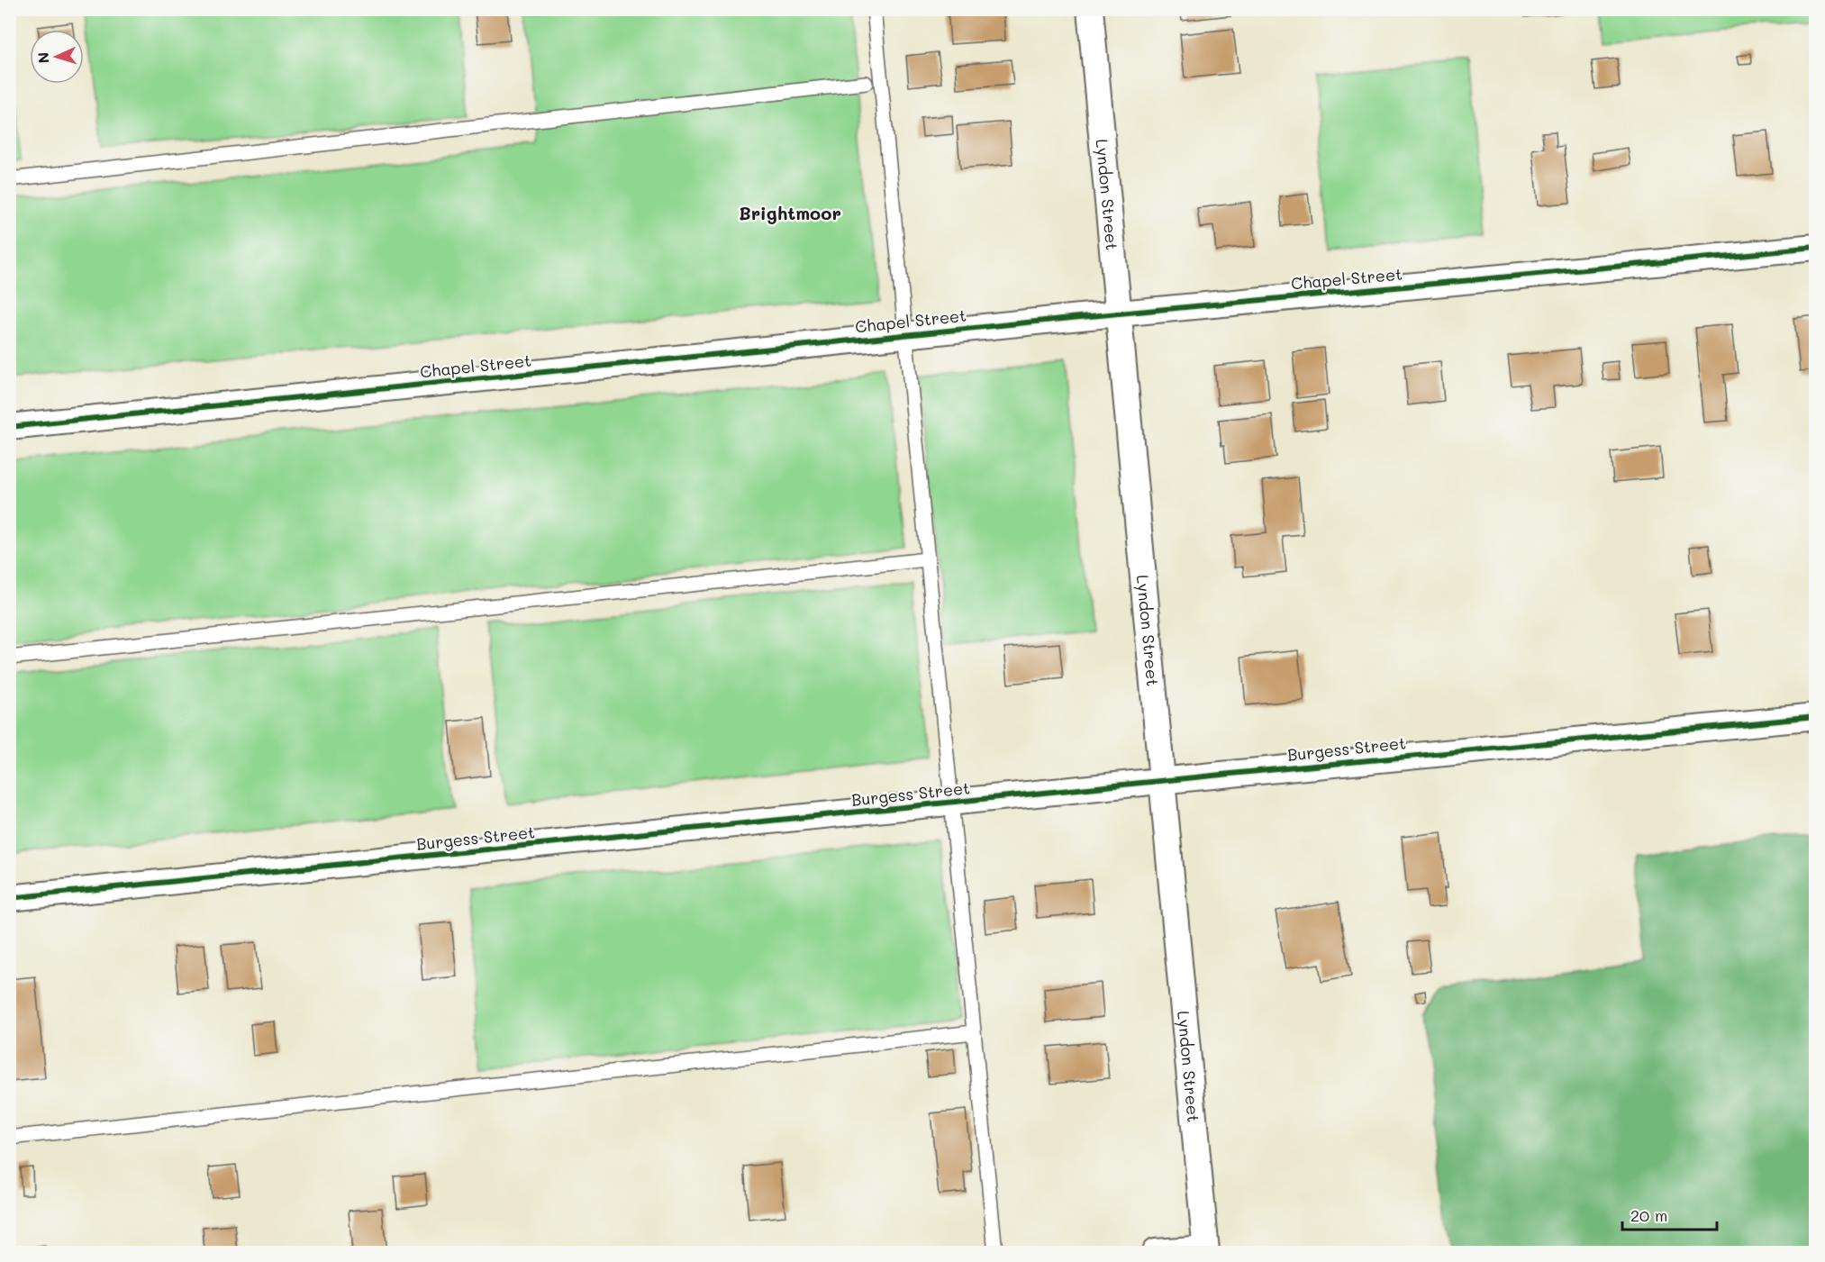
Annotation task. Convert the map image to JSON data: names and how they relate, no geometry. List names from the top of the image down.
{
  "streets": {
    "street": ["Lyndon Street", "Chapel Street", "Burgess Street"]
  },
  "crossings": [
    ["Lyndon Street", "Chapel Street"],
    ["Lyndon Street", "Burgess Street"]
  ],
  "districts": ["Brightmoor"],
  "scale_bar": "20 m",
  "north": "left"
}
